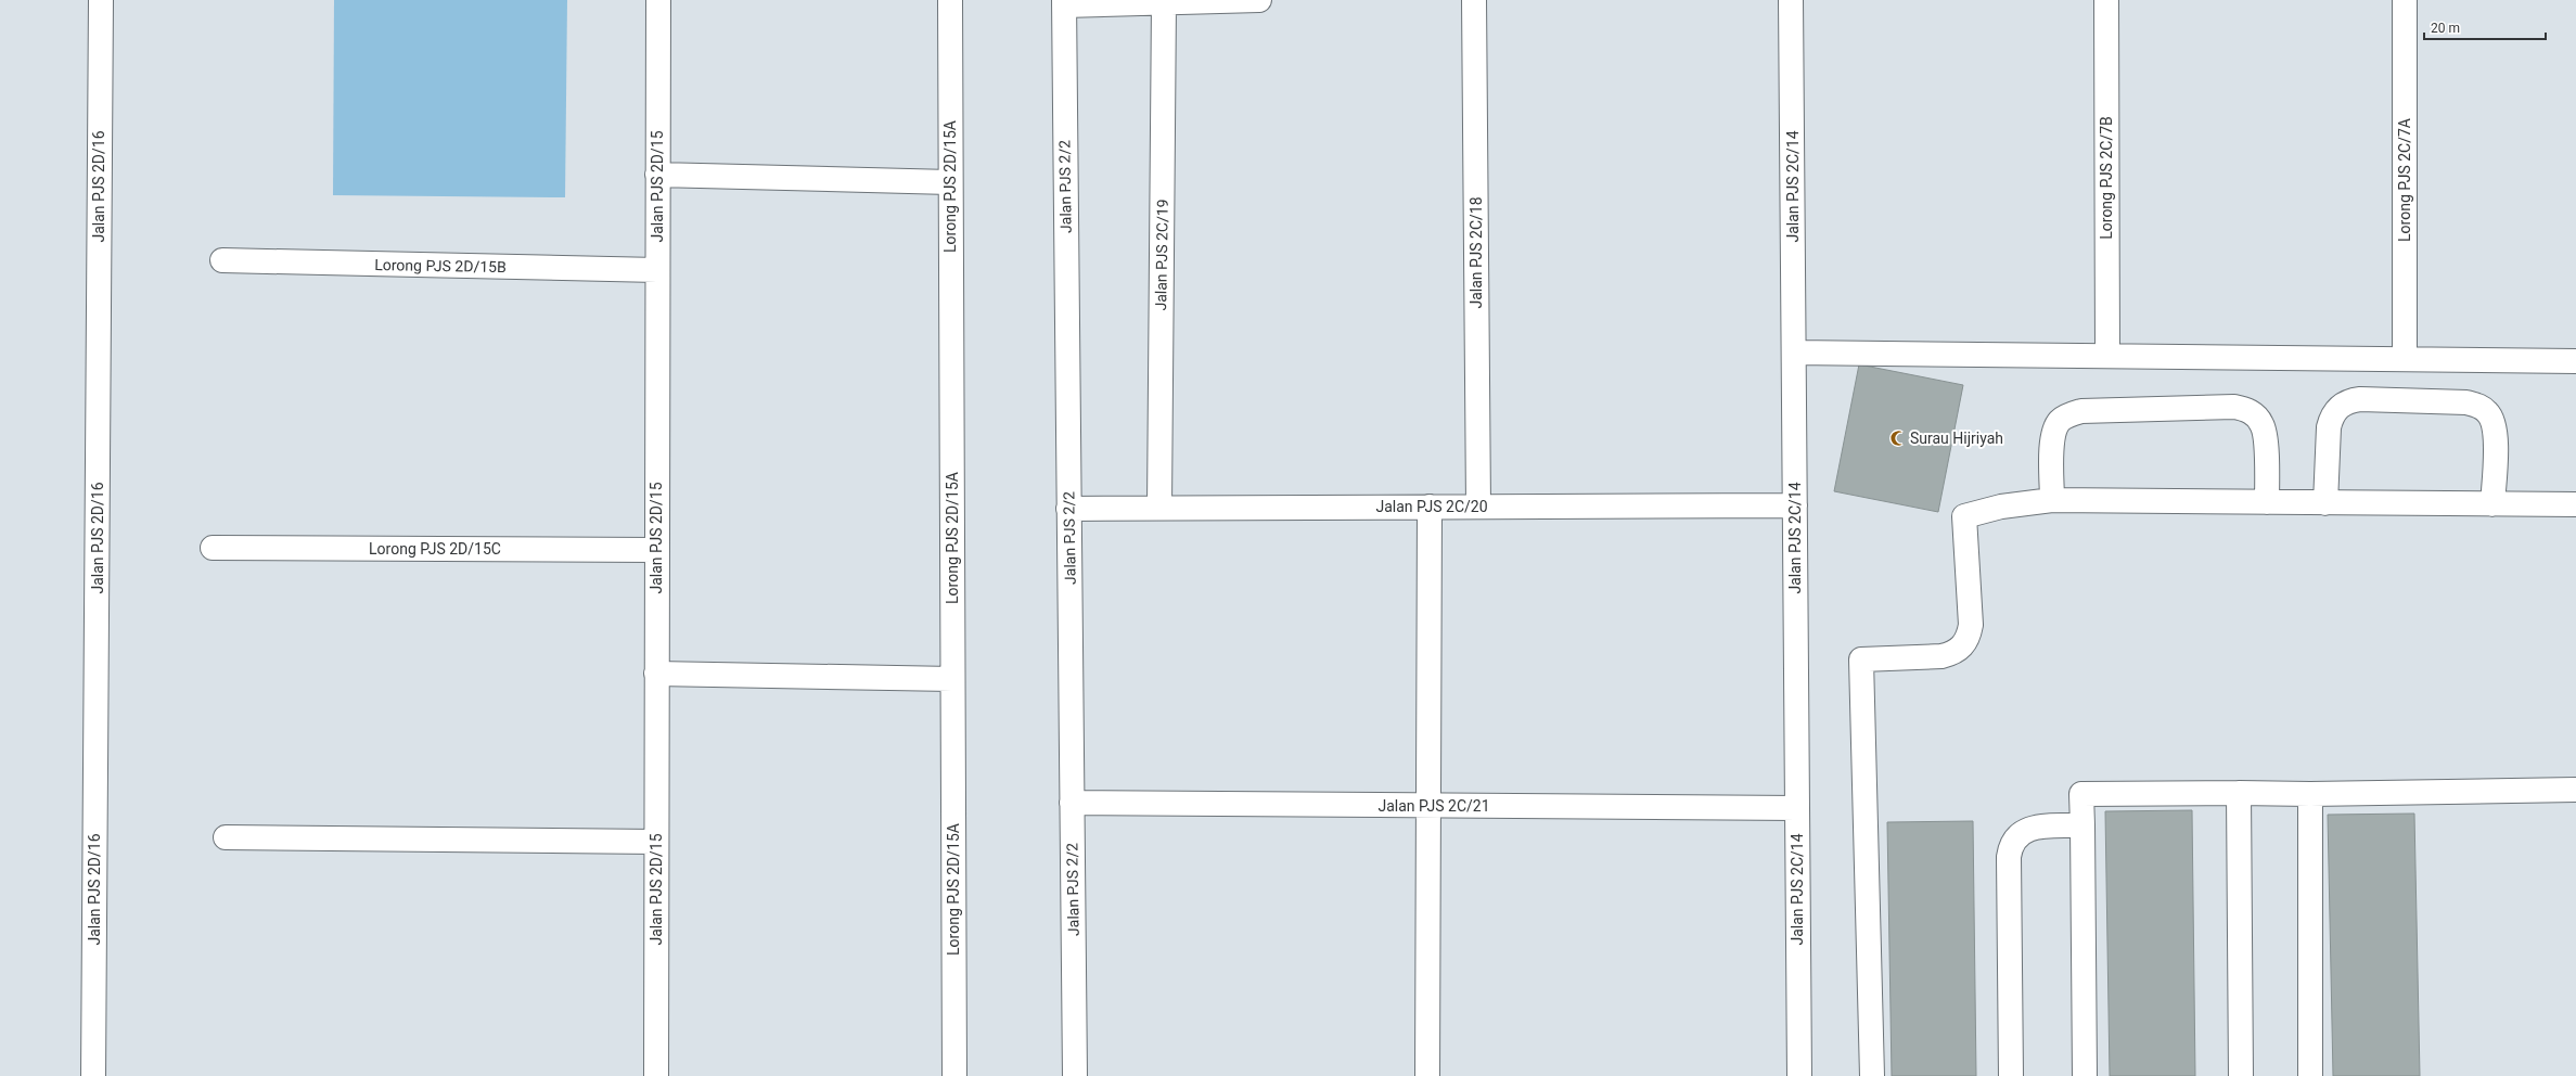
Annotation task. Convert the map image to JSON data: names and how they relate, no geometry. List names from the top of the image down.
{
  "streets": {
    "street": [
      "Lorong PJS 2C/7B",
      "Lorong PJS 2C/7A",
      "Jalan PJS 2D/16",
      "Jalan PJS 2D/15",
      "Lorong PJS 2D/15A",
      "Jalan PJS 2/2",
      "Jalan PJS 2C/14",
      "Jalan PJS 2C/18",
      "Jalan PJS 2C/19",
      "Lorong PJS 2D/15B",
      "Jalan PJS 2C/20",
      "Lorong PJS 2D/15C",
      "Jalan PJS 2C/21"
    ]
  },
  "crossings": [
    ["Jalan PJS 2D/15", "Lorong PJS 2D/15B"],
    ["Jalan PJS 2D/15", "Lorong PJS 2D/15C"],
    ["Jalan PJS 2/2", "Jalan PJS 2C/20"],
    ["Jalan PJS 2/2", "Jalan PJS 2C/21"],
    ["Jalan PJS 2C/14", "Jalan PJS 2C/20"],
    ["Jalan PJS 2C/14", "Jalan PJS 2C/21"],
    ["Jalan PJS 2C/18", "Jalan PJS 2C/20"],
    ["Jalan PJS 2C/19", "Jalan PJS 2C/20"]
  ],
  "places": {
    "mosque": ["Surau Hijriyah"]
  },
  "scale_bar": "20 m"
}
